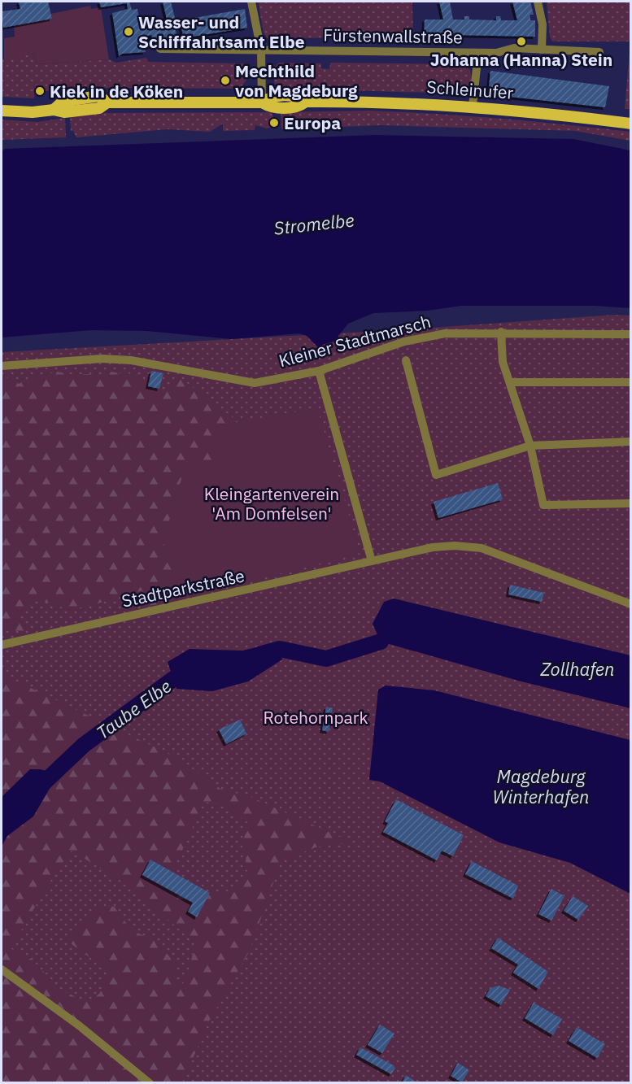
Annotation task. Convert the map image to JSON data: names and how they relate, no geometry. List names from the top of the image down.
{
  "streets": {
    "main road": ["Schleinufer"],
    "street": ["Fürstenwallstraße", "Kleiner Stadtmarsch", "Stadtparkstraße"]
  },
  "crossings": [
    ["Fürstenwallstraße", "Schleinufer"]
  ],
  "water": [
    "Stromelbe",
    "Zollhafen",
    "Taube Elbe",
    "Magdeburg Winterhafen"
  ],
  "parks": ["Kleingartenverein 'Am Domfelsen'", "Rotehornpark"],
  "places": [
    "Wasser- und Schifffahrtsamt Elbe",
    "Johanna (Hanna) Stein",
    "Mechthild von Magdeburg",
    "Kiek in de Köken",
    "Europa"
  ]
}
